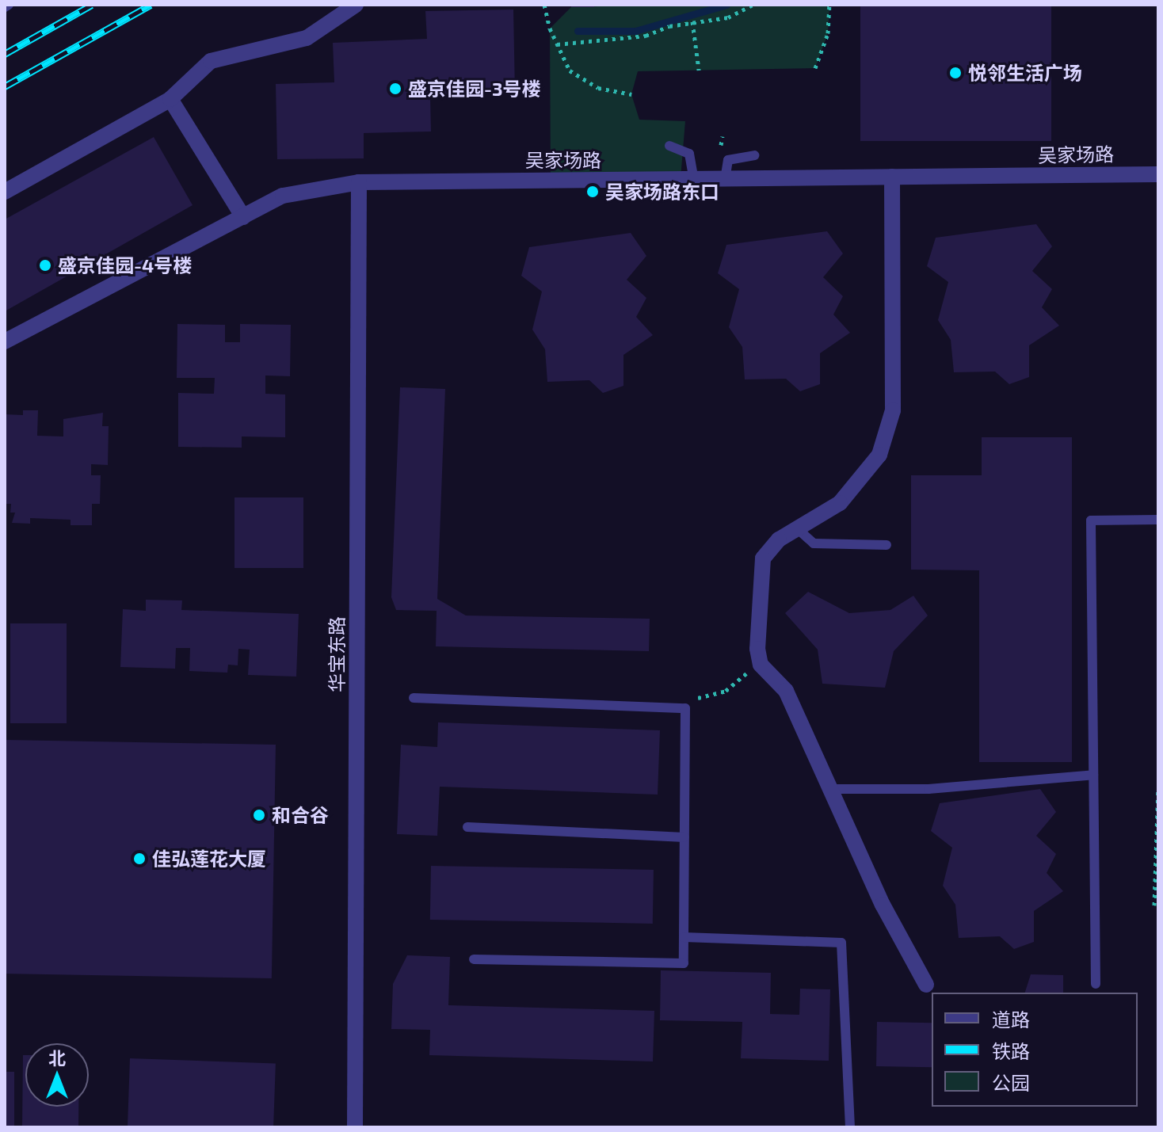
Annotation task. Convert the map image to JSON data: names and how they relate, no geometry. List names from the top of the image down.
{
  "streets": {
    "street": ["吴家场路", "华宝东路"]
  },
  "crossings": [
    ["吴家场路", "华宝东路"]
  ],
  "places": [
    "悦邻生活广场",
    "盛京佳园-3号楼",
    "吴家场路东口",
    "盛京佳园-4号楼",
    "和合谷",
    "佳弘莲花大厦"
  ],
  "legend": ["道路", "铁路", "公园"],
  "north": "top"
}
